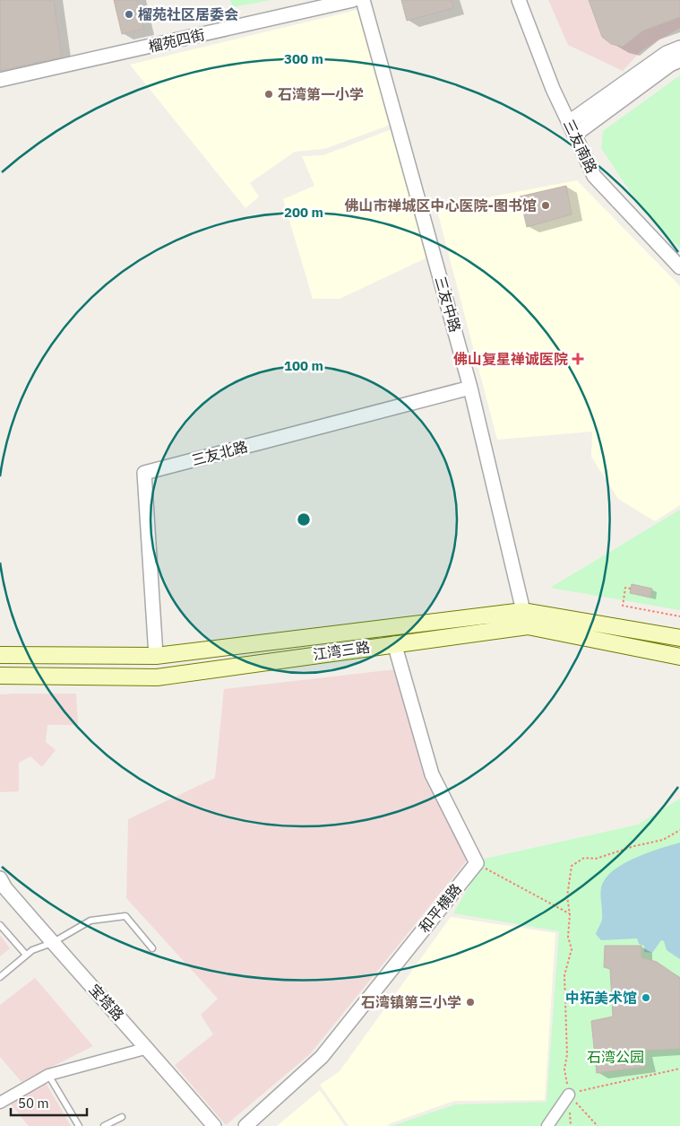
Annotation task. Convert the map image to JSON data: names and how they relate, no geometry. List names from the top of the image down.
{
  "streets": {
    "main road": ["江湾三路"],
    "street": [
      "榴苑四街",
      "三友南路",
      "三友中路",
      "三友北路",
      "和平横路",
      "宝塔路"
    ]
  },
  "crossings": [
    ["三友中路", "三友北路"],
    ["三友中路", "江湾三路"],
    ["三友北路", "江湾三路"]
  ],
  "parks": ["石湾公园"],
  "places": {
    "other": [
      "榴苑社区居委会",
      "石湾第一小学",
      "佛山市禅城区中心医院-图书馆",
      "中拓美术馆",
      "石湾镇第三小学"
    ],
    "health": ["佛山复星禅诚医院"]
  },
  "scale_bar": "50 m",
  "rings": ["300 m", "200 m", "100 m"]
}
